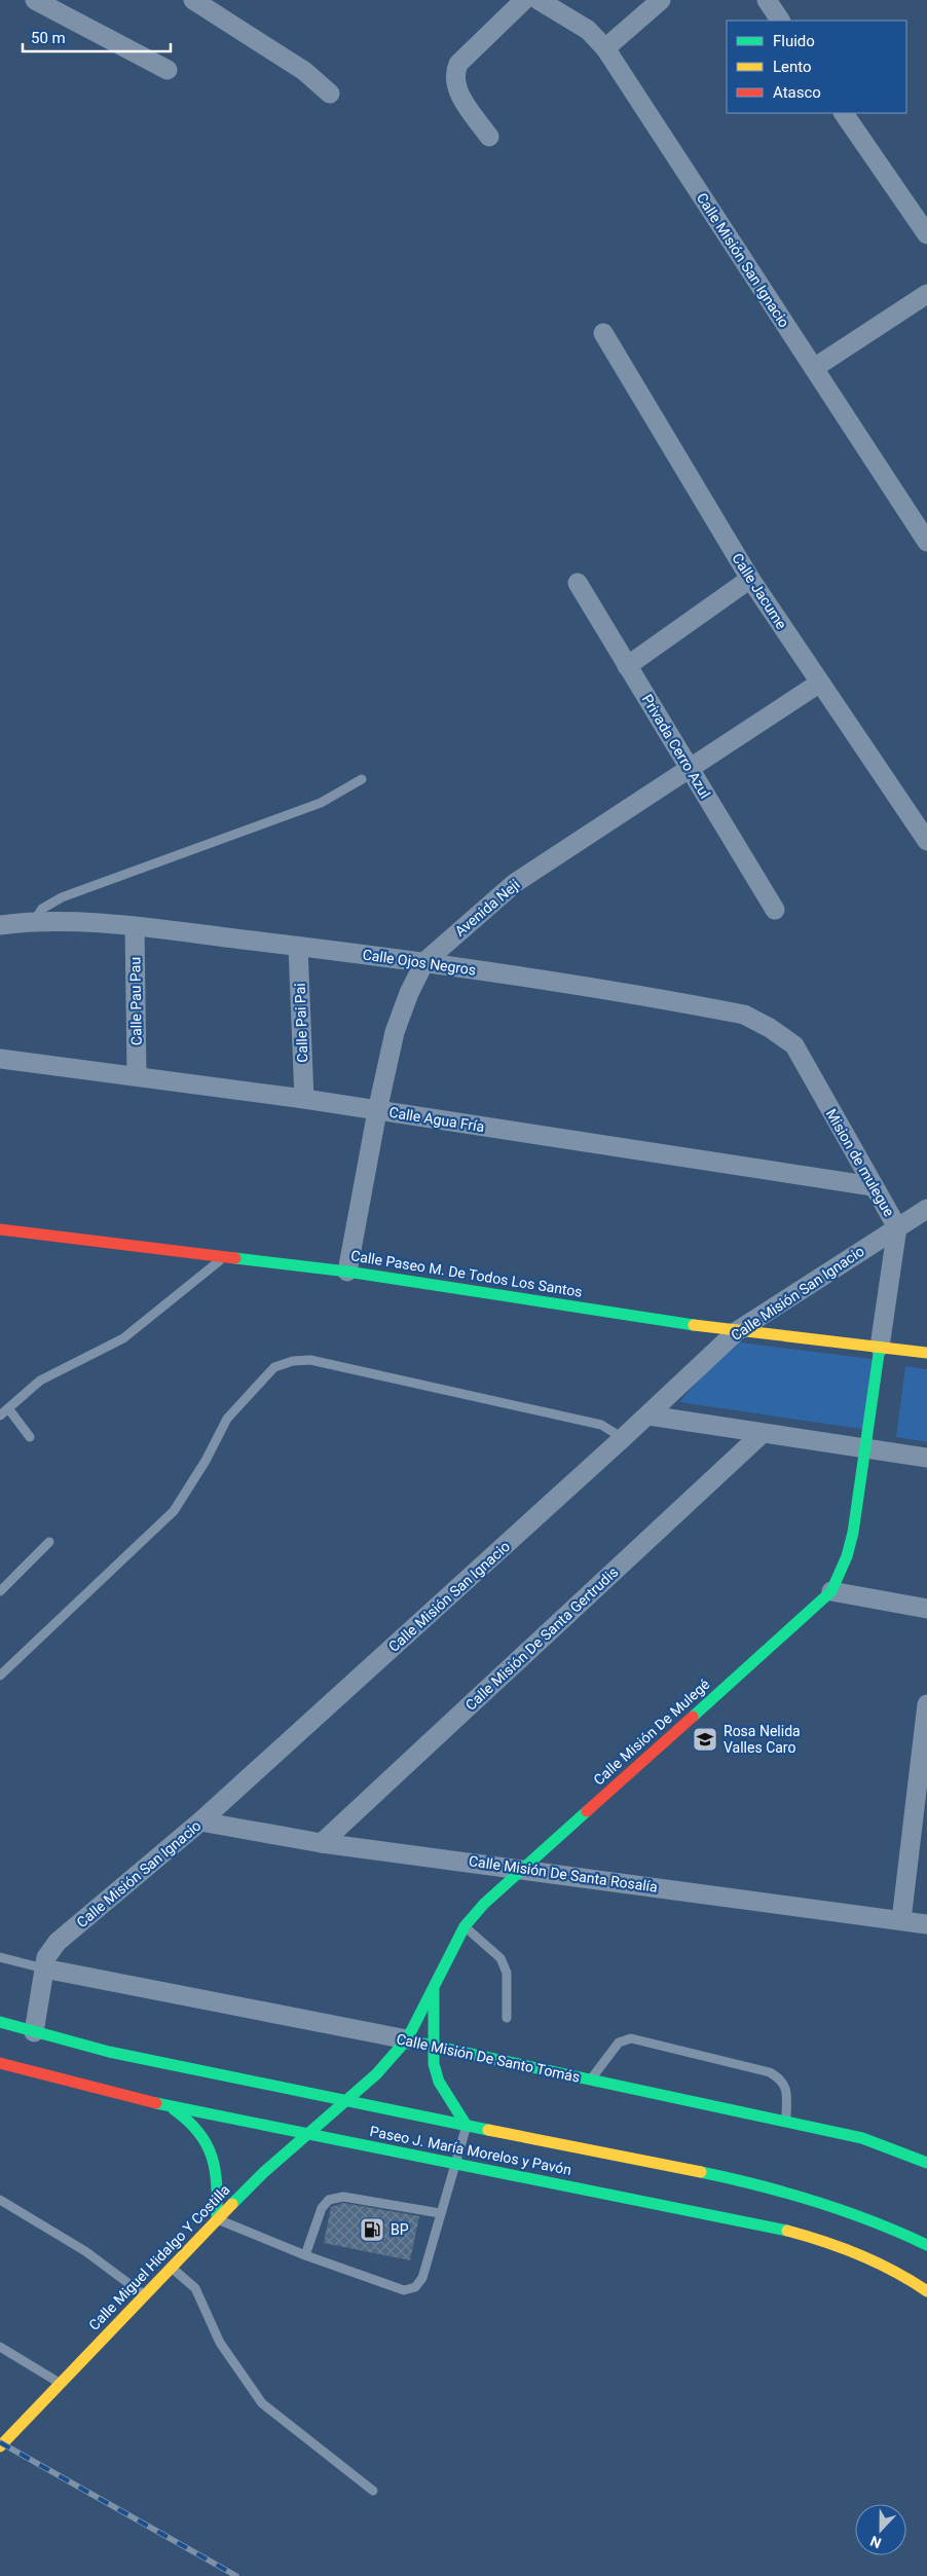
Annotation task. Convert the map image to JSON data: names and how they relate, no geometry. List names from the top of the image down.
{
  "streets": {
    "main road": [
      "Calle Paseo M. De Todos Los Santos",
      "Calle Misión De Mulegé",
      "Calle Misión De Santo Tomás",
      "Paseo J. María Morelos y Pavón",
      "Calle Miguel Hidalgo Y Costilla"
    ],
    "street": [
      "Calle Misión San Ignacio",
      "Calle Jacume",
      "Privada Cerro Azul",
      "Avenida Neji",
      "Calle Ojos Negros",
      "Calle Pau Pau",
      "Calle Pai Pai",
      "Calle Agua Fría",
      "Mision de mulegue",
      "Calle Misión De Santa Gertrudis",
      "Calle Misión De Santa Rosalía"
    ]
  },
  "crossings": [
    ["Calle Misión San Ignacio", "Mision de mulegue"],
    ["Calle Misión San Ignacio", "Calle Paseo M. De Todos Los Santos"],
    ["Calle Misión San Ignacio", "Calle Misión De Santa Rosalía"],
    ["Calle Misión San Ignacio", "Calle Misión De Santo Tomás"],
    ["Calle Misión San Ignacio", "Paseo J. María Morelos y Pavón"],
    ["Calle Jacume", "Avenida Neji"],
    ["Privada Cerro Azul", "Avenida Neji"],
    ["Avenida Neji", "Calle Ojos Negros"],
    ["Avenida Neji", "Calle Agua Fría"],
    ["Avenida Neji", "Calle Paseo M. De Todos Los Santos"],
    ["Calle Ojos Negros", "Calle Pau Pau"],
    ["Calle Ojos Negros", "Calle Pai Pai"],
    ["Calle Ojos Negros", "Mision de mulegue"],
    ["Calle Pau Pau", "Calle Agua Fría"],
    ["Calle Pai Pai", "Calle Agua Fría"],
    ["Calle Agua Fría", "Mision de mulegue"],
    ["Mision de mulegue", "Calle Paseo M. De Todos Los Santos"],
    ["Mision de mulegue", "Calle Misión De Mulegé"],
    ["Calle Paseo M. De Todos Los Santos", "Calle Misión De Mulegé"],
    ["Calle Misión De Santa Gertrudis", "Calle Misión De Santa Rosalía"],
    ["Calle Misión De Mulegé", "Calle Misión De Santa Rosalía"],
    ["Calle Misión De Mulegé", "Calle Misión De Santo Tomás"],
    ["Calle Misión De Mulegé", "Paseo J. María Morelos y Pavón"],
    ["Calle Misión De Mulegé", "Calle Miguel Hidalgo Y Costilla"],
    ["Paseo J. María Morelos y Pavón", "Calle Miguel Hidalgo Y Costilla"]
  ],
  "places": {
    "school or university": ["Rosa Nelida Valles Caro"],
    "fuel station": ["BP"]
  },
  "legend": ["Fluido", "Lento", "Atasco"],
  "scale_bar": "50 m",
  "north": "bottom"
}
